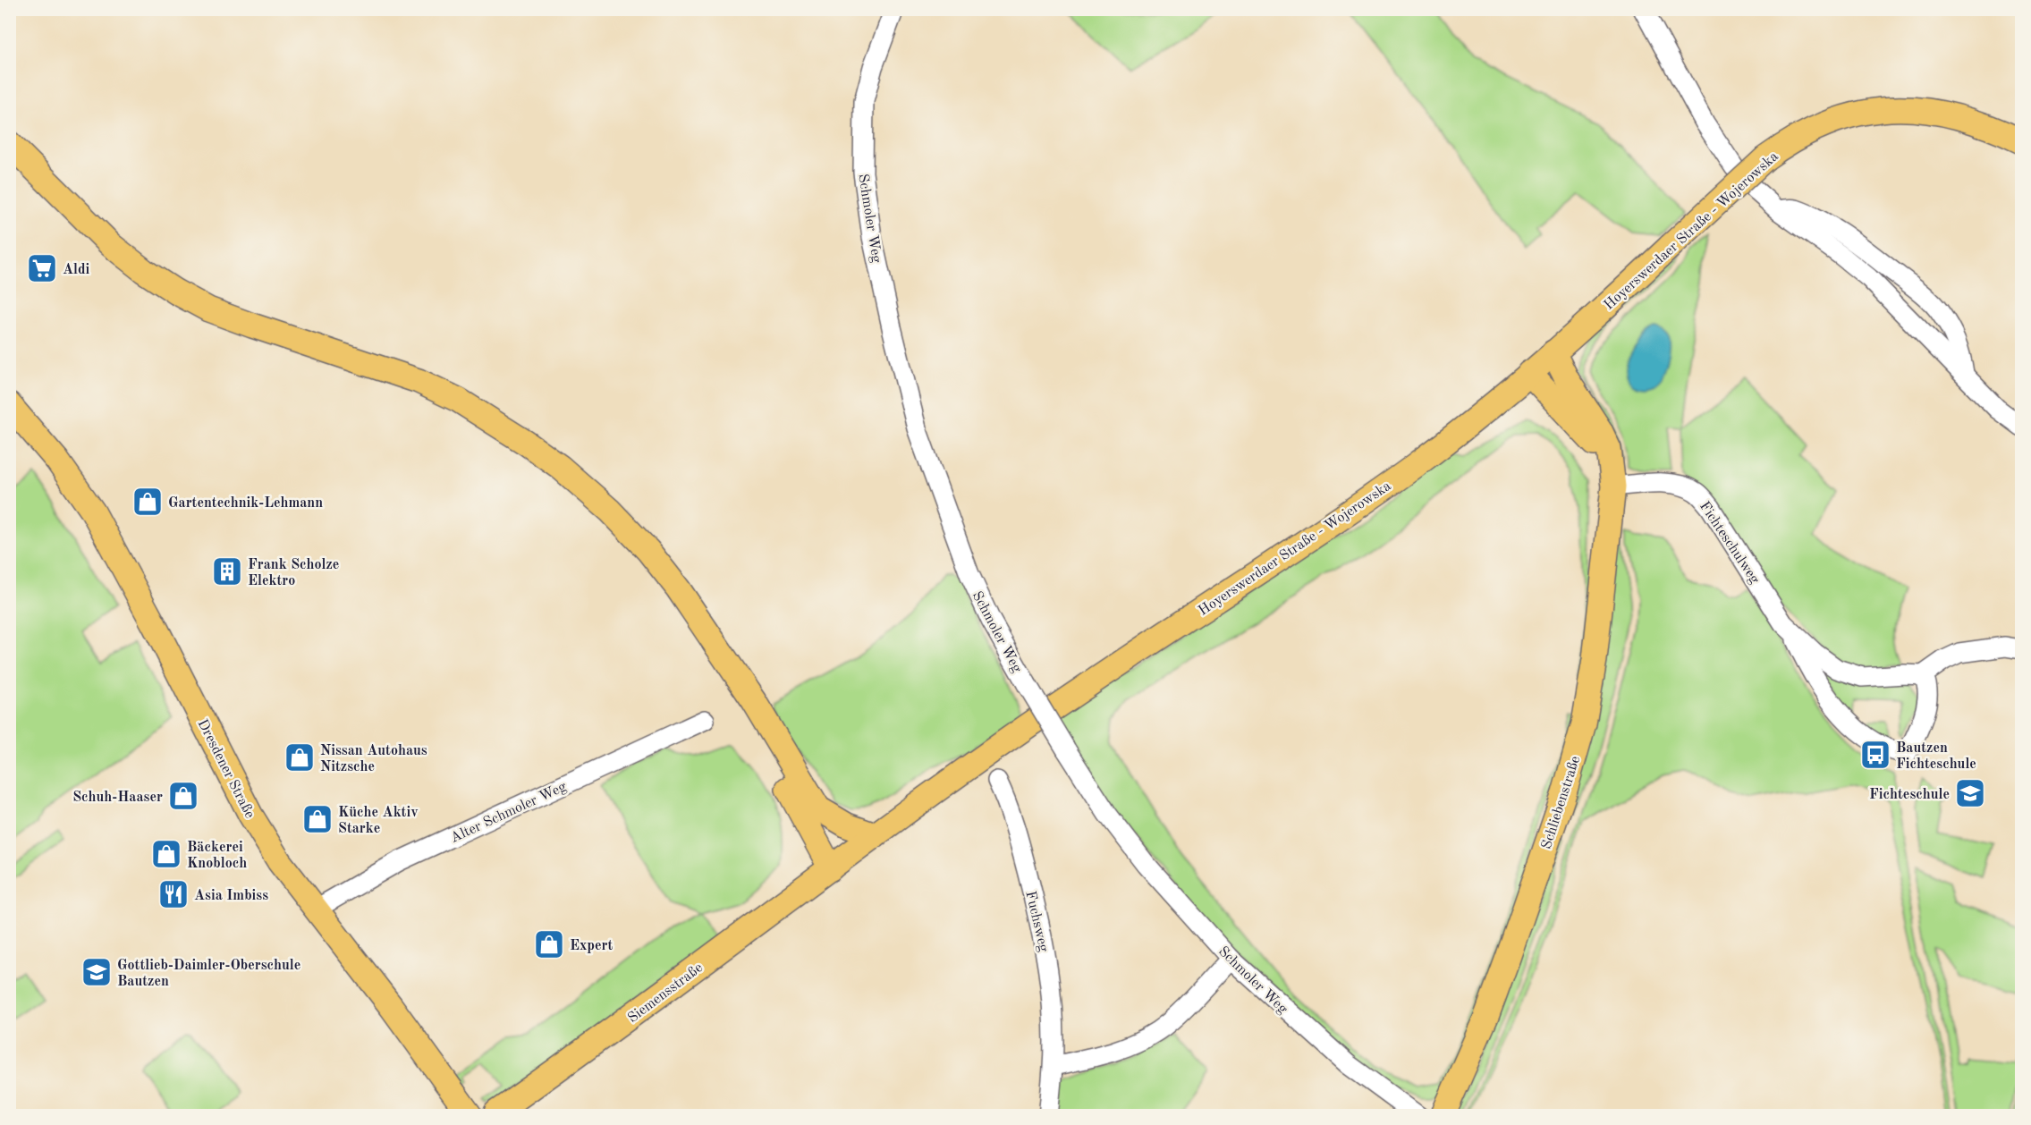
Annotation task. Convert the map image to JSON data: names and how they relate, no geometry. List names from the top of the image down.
{
  "streets": {
    "main road": [
      "Hoyerswerdaer Straße - Wojerowska",
      "Dresdener Straße",
      "Schliebenstraße",
      "Siemensstraße"
    ],
    "street": [
      "Schmoler Weg",
      "Fichteschulweg",
      "Alter Schmoler Weg",
      "Fuchsweg"
    ]
  },
  "crossings": [
    ["Hoyerswerdaer Straße - Wojerowska", "Schliebenstraße"],
    ["Hoyerswerdaer Straße - Wojerowska", "Siemensstraße"],
    ["Fichteschulweg", "Schliebenstraße"],
    ["Dresdener Straße", "Alter Schmoler Weg"]
  ],
  "places": {
    "supermarket": ["Aldi"],
    "shop": [
      "Gartentechnik-Lehmann",
      "Nissan Autohaus Nitzsche",
      "Schuh-Haaser",
      "Küche Aktiv Starke",
      "Bäckerei Knobloch",
      "Expert"
    ],
    "building": ["Frank Scholze Elektro"],
    "bus stop": ["Bautzen Fichteschule"],
    "school or university": ["Fichteschule", "Gottlieb-Daimler-Oberschule Bautzen"],
    "restaurant": ["Asia Imbiss"]
  }
}
